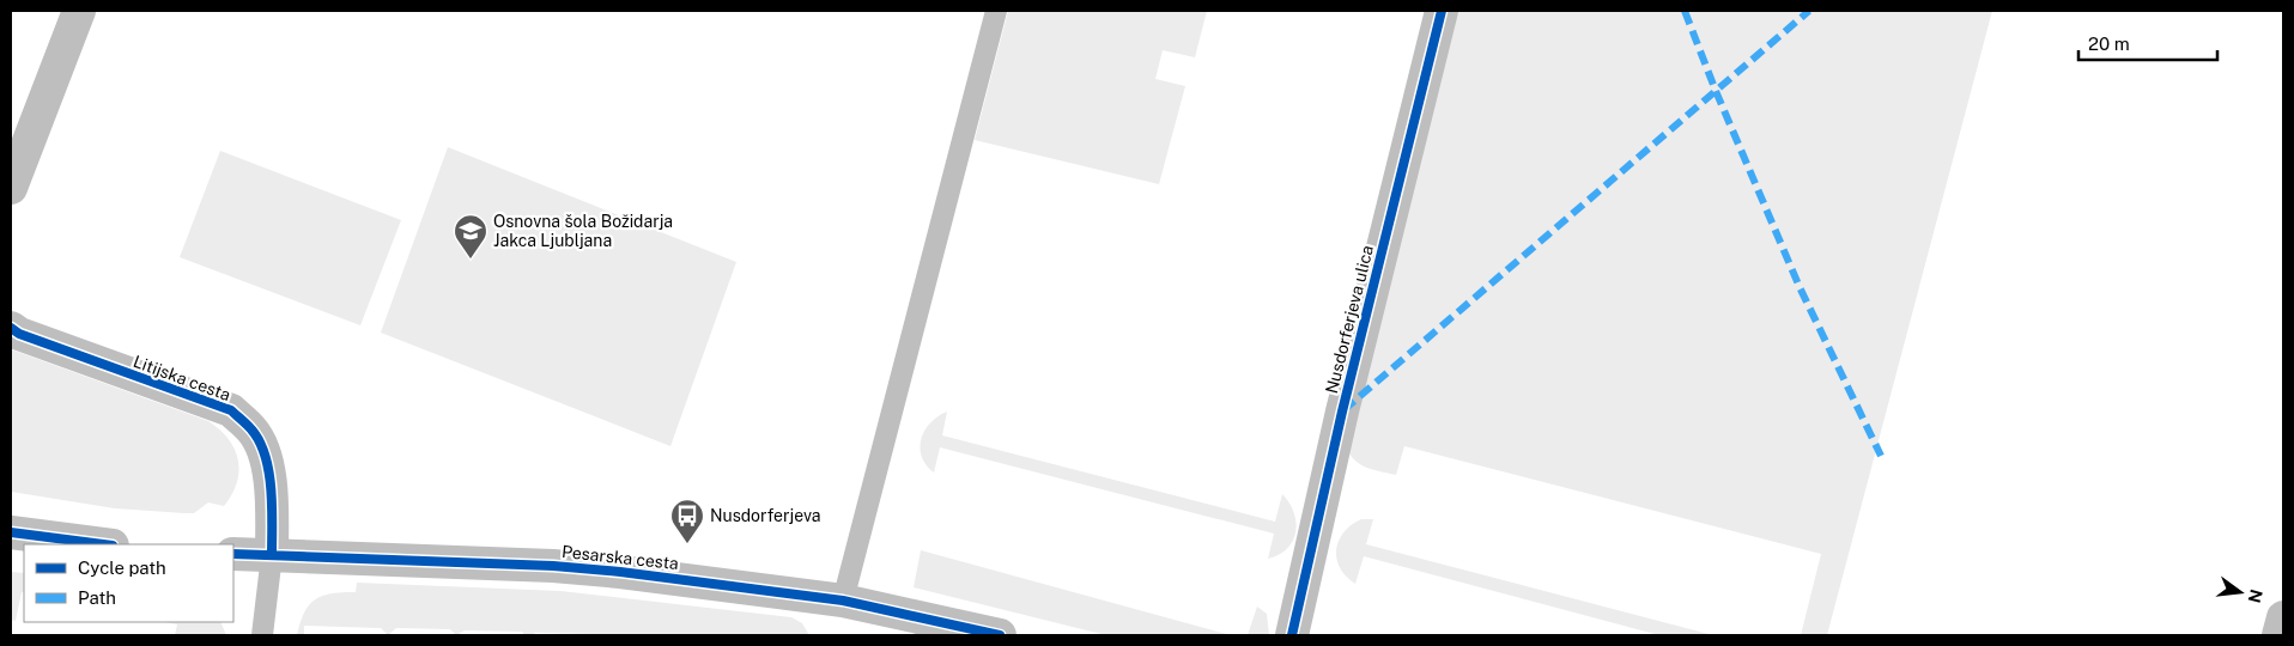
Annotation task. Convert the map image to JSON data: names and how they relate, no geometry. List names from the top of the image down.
{
  "streets": {
    "street": ["Nusdorferjeva ulica", "Litijska cesta", "Pesarska cesta"]
  },
  "crossings": [
    ["Litijska cesta", "Pesarska cesta"]
  ],
  "places": {
    "school or university": ["Osnovna šola Božidarja Jakca Ljubljana"],
    "bus stop": ["Nusdorferjeva"]
  },
  "legend": ["Cycle path", "Path"],
  "scale_bar": "20 m",
  "north": "right"
}
